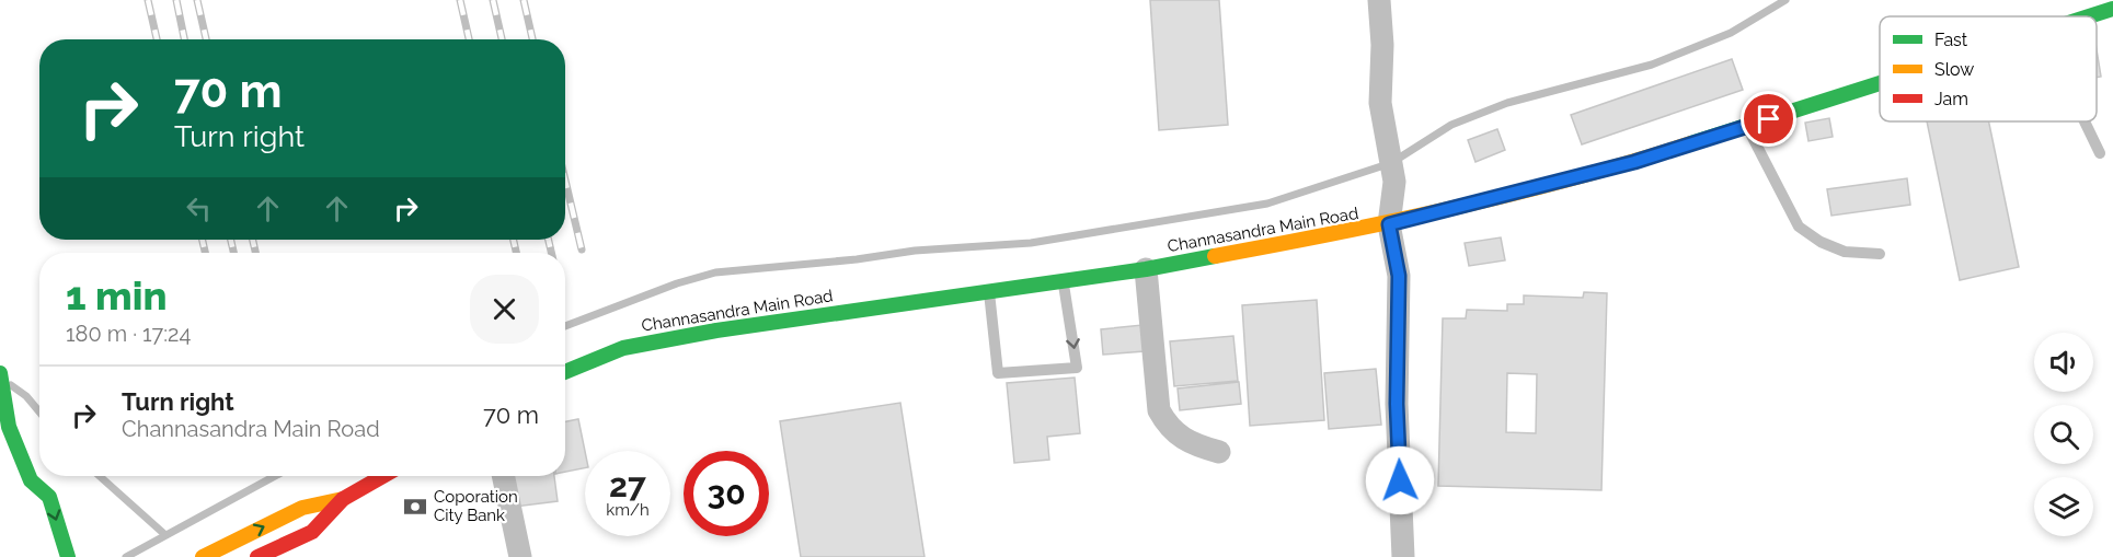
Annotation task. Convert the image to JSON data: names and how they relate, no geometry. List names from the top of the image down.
{
  "streets": {
    "main road": ["Channasandra Main Road"]
  },
  "places": {
    "bank": ["Coporation City Bank"]
  },
  "legend": ["Fast", "Slow", "Jam"],
  "page": {
    "turn": ["70 m", "Turn right"],
    "heading": ["1 min", "180 m · 17:24"],
    "list": [
      {
        "name": "Turn right",
        "note": "Channasandra Main Road",
        "value": "70 m"
      }
    ],
    "speed": "27 km/h",
    "limit": "30"
  }
}
